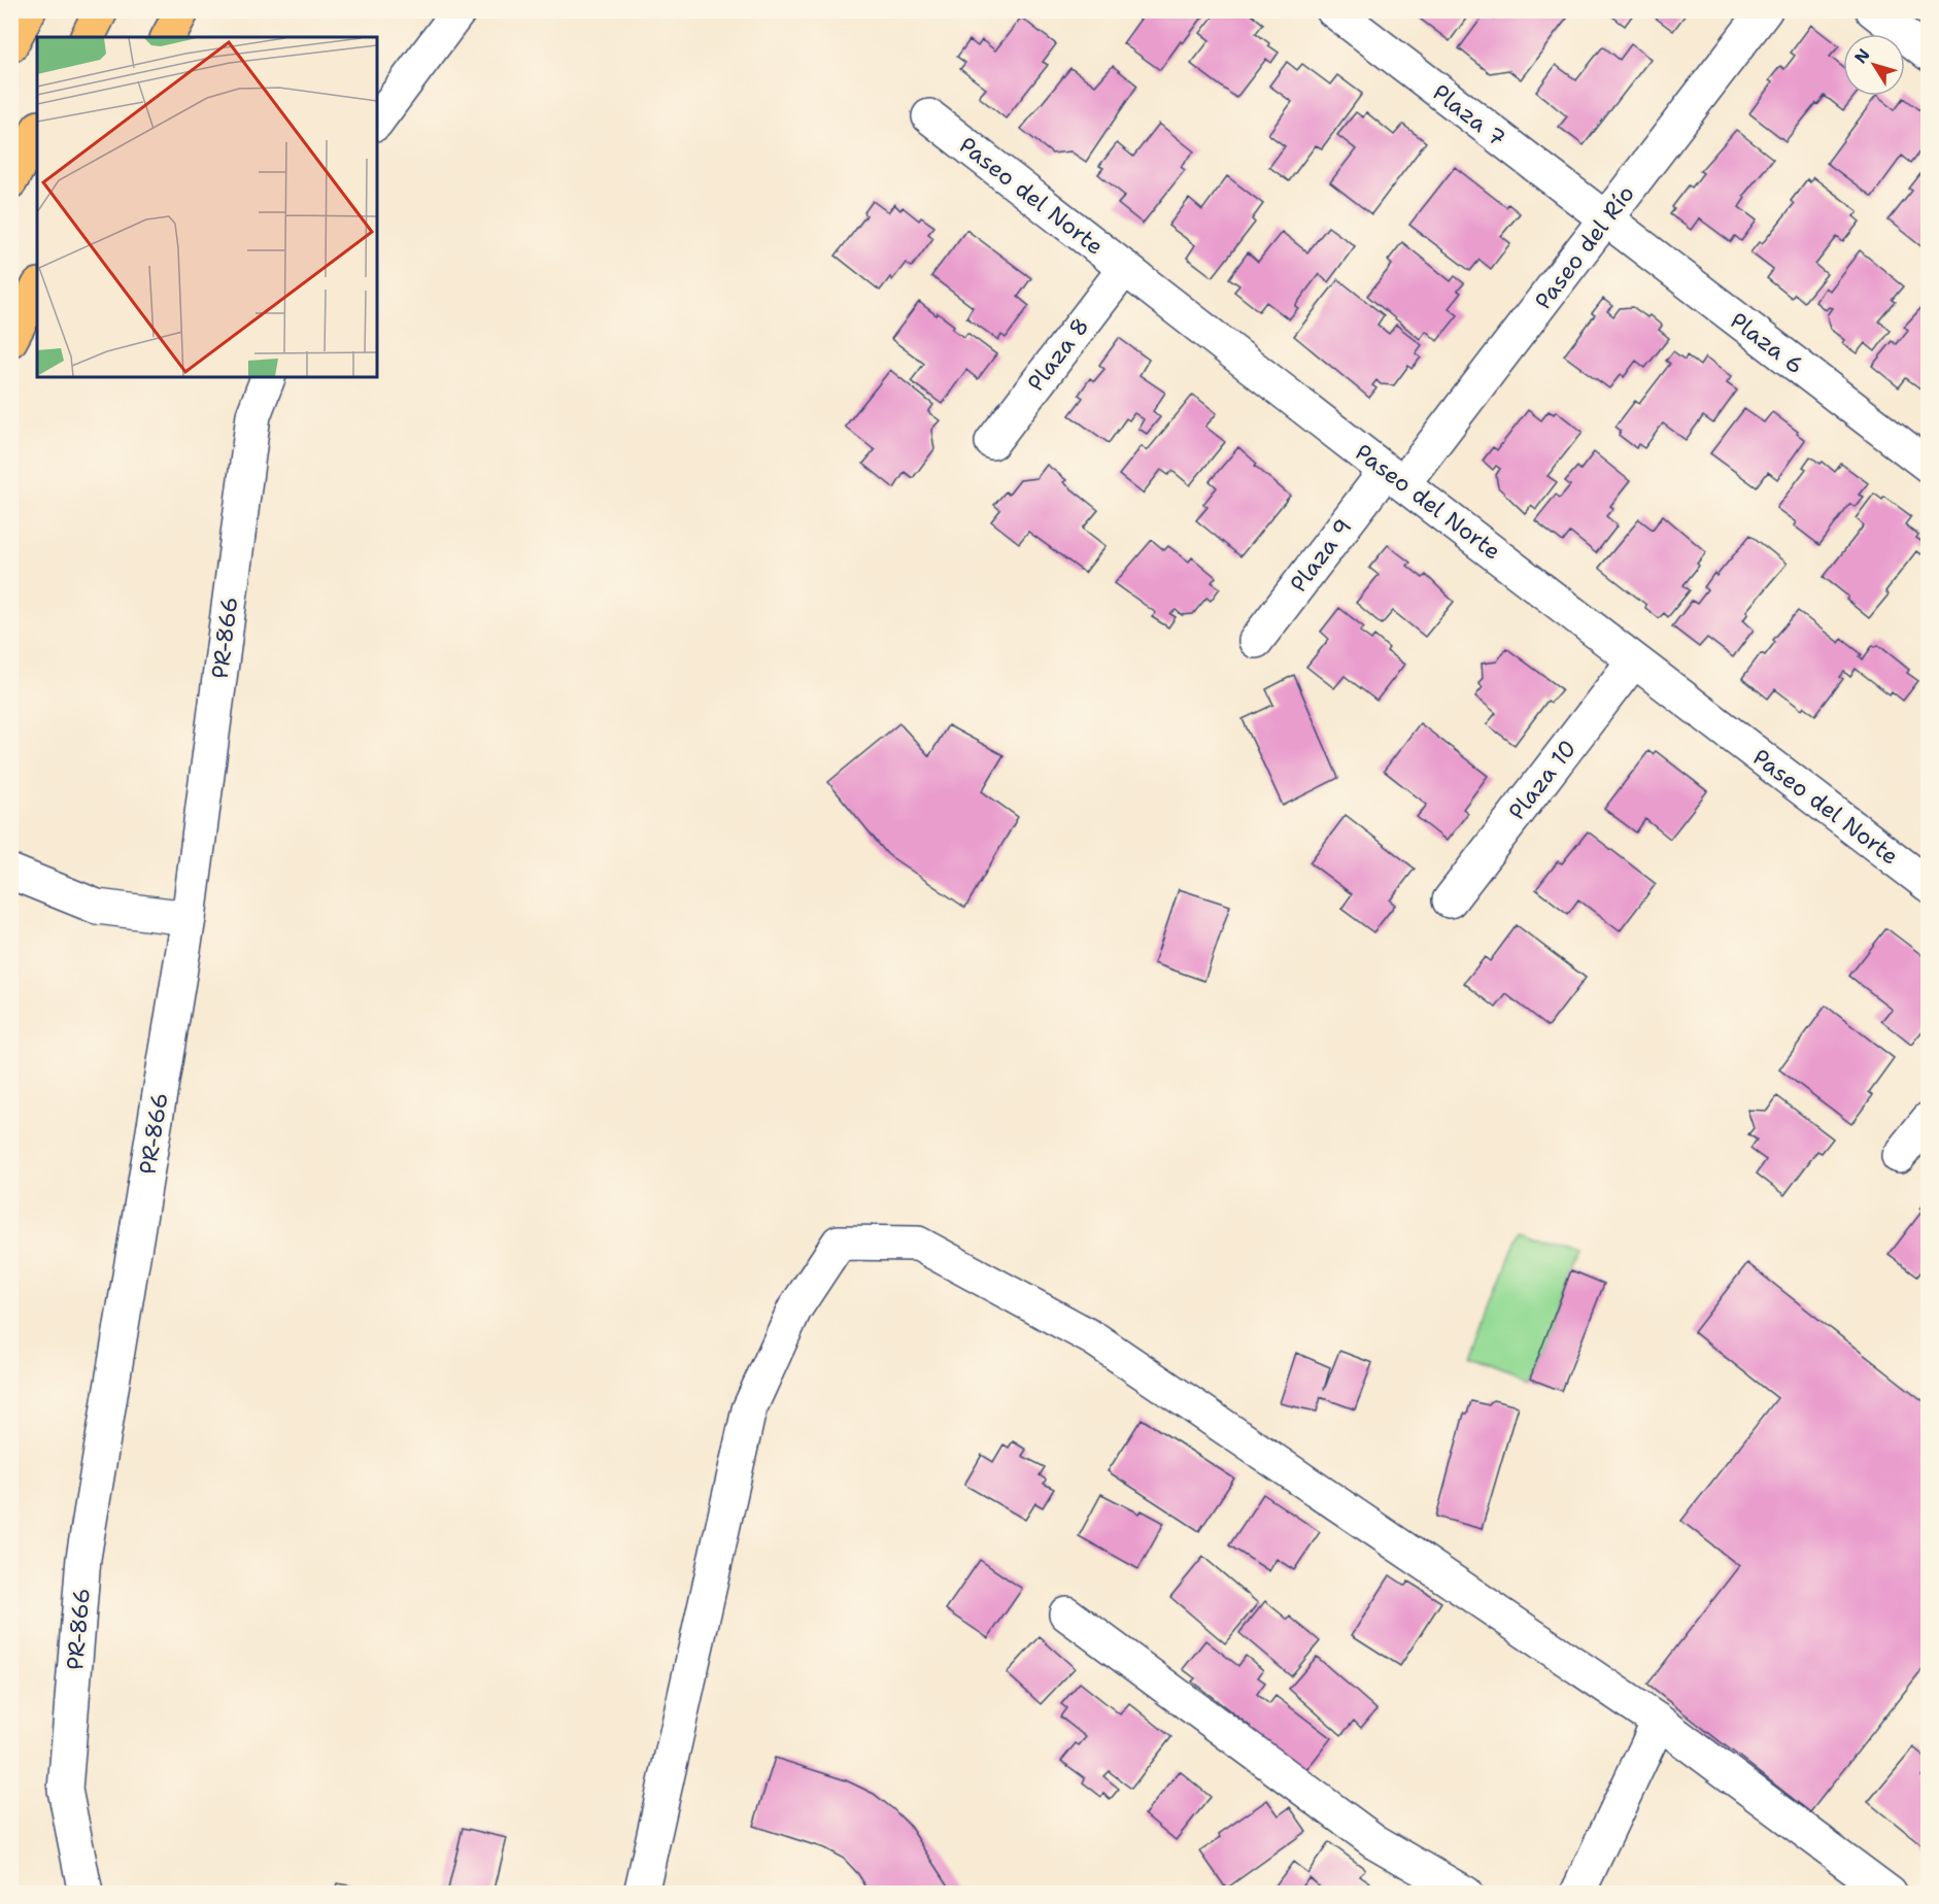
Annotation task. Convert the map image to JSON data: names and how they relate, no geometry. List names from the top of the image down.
{
  "streets": {
    "street": [
      "Plaza 7",
      "Paseo del Norte",
      "Paseo del Río",
      "Plaza 6",
      "Plaza 8",
      "Plaza 9",
      "PR-866",
      "Plaza 10"
    ]
  },
  "crossings": [
    ["Plaza 7", "Paseo del Río"],
    ["Plaza 7", "Plaza 6"],
    ["Paseo del Norte", "Paseo del Río"],
    ["Paseo del Norte", "Plaza 8"],
    ["Paseo del Norte", "Plaza 9"],
    ["Paseo del Norte", "Plaza 10"],
    ["Paseo del Río", "Plaza 6"],
    ["Paseo del Río", "Plaza 9"]
  ],
  "north": "top left"
}
